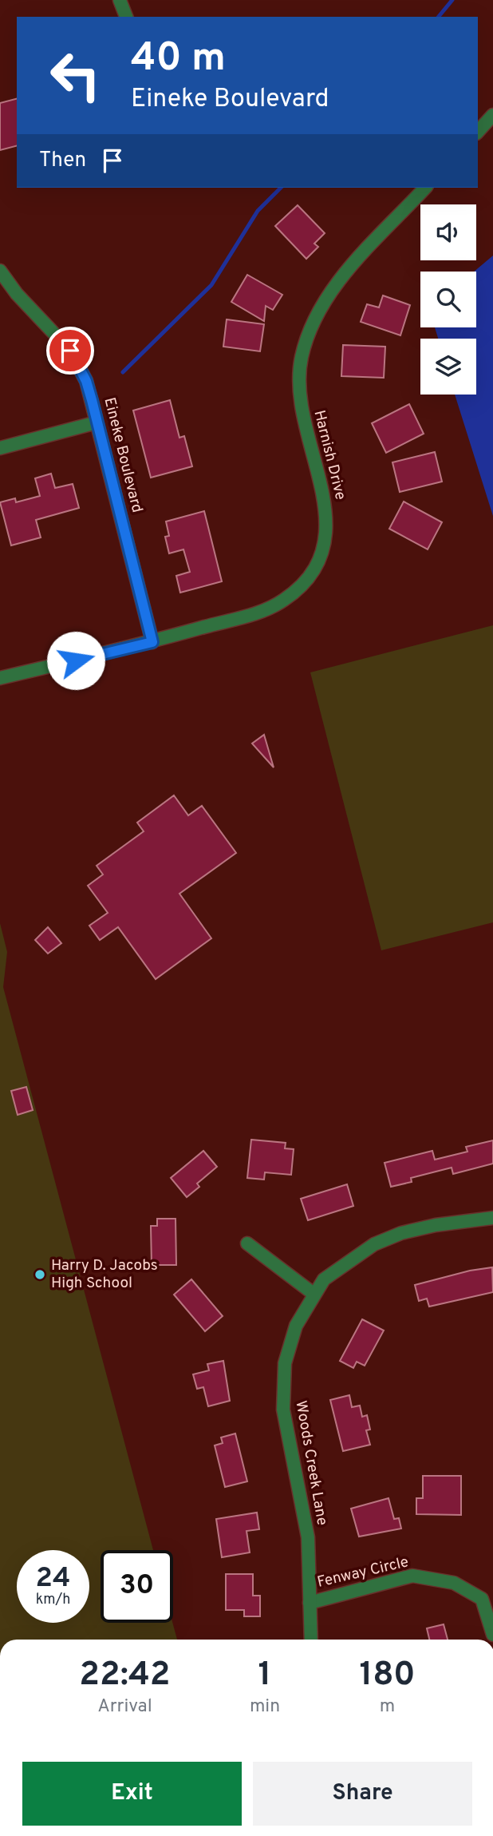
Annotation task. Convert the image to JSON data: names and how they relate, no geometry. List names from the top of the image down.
{
  "streets": {
    "street": [
      "Eineke Boulevard",
      "Harnish Drive",
      "Woods Creek Lane",
      "Fenway Circle"
    ]
  },
  "crossings": [
    ["Eineke Boulevard", "Harnish Drive"],
    ["Woods Creek Lane", "Fenway Circle"]
  ],
  "places": ["Harry D. Jacobs High School"],
  "page": {
    "turn": ["40 m", "Eineke Boulevard"],
    "then": "Then",
    "speed": "24 km/h",
    "limit": "30",
    "eta": [
      "22:42",
      "Arrival",
      "1",
      "min",
      "180",
      "m"
    ],
    "buttons": ["Exit", "Share"]
  }
}
